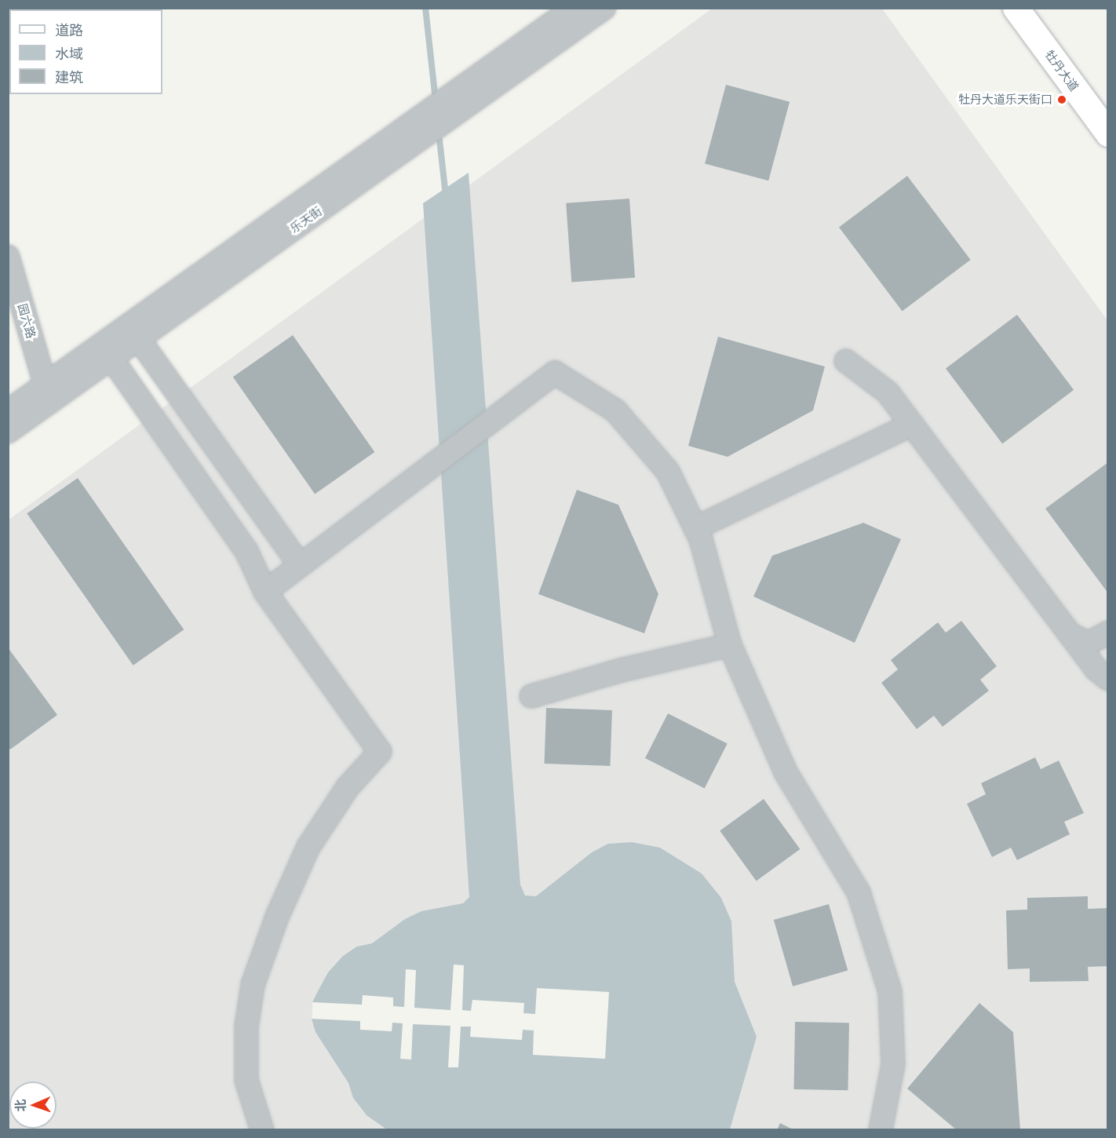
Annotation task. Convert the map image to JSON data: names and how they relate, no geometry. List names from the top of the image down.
{
  "streets": {
    "main road": ["牡丹大道"],
    "street": ["乐天街", "园六路"]
  },
  "crossings": [
    ["乐天街", "园六路"]
  ],
  "places": ["牡丹大道乐天街口"],
  "legend": ["道路", "水域", "建筑"],
  "north": "left"
}
